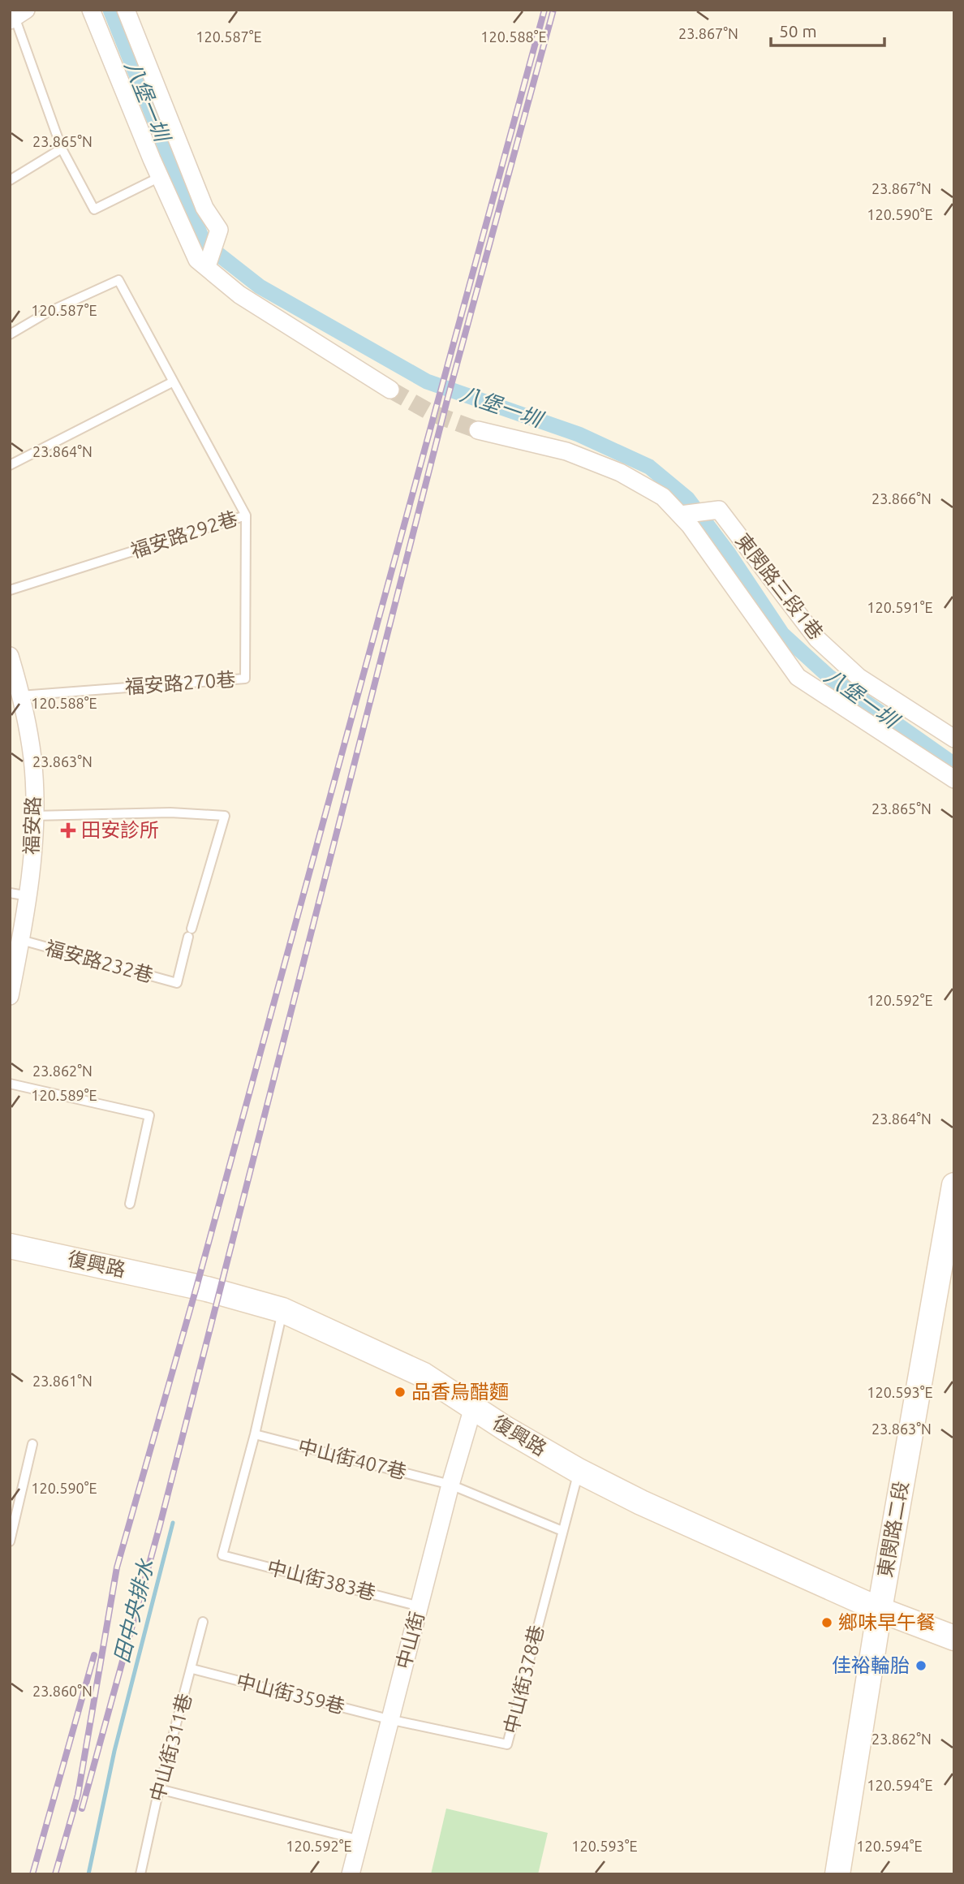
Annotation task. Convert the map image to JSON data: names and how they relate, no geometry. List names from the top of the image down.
{
  "streets": {
    "street": [
      "東閔路三段1巷",
      "福安路",
      "復興路",
      "東閔路二段",
      "中山街"
    ],
    "lane": [
      "福安路292巷",
      "福安路270巷",
      "福安路232巷",
      "中山街407巷",
      "中山街383巷",
      "中山街378巷",
      "中山街359巷",
      "中山街311巷"
    ]
  },
  "crossings": [
    ["福安路292巷", "福安路270巷"],
    ["福安路270巷", "福安路"],
    ["福安路", "福安路232巷"],
    ["復興路", "東閔路二段"],
    ["復興路", "中山街"],
    ["中山街407巷", "中山街383巷"],
    ["中山街407巷", "中山街"],
    ["中山街407巷", "中山街378巷"],
    ["中山街383巷", "中山街"],
    ["中山街", "中山街378巷"],
    ["中山街", "中山街359巷"],
    ["中山街378巷", "中山街359巷"],
    ["中山街359巷", "中山街311巷"]
  ],
  "water": ["八堡一圳", "田中央排水"],
  "places": {
    "health": ["田安診所"],
    "other": ["品香烏醋麵", "鄉味早午餐", "佳裕輪胎"]
  },
  "scale_bar": "50 m",
  "coordinates": [
    "23.867°N",
    "120.587°E",
    "120.588°E",
    "23.865°N",
    "120.590°E",
    "23.864°N",
    "23.866°N",
    "120.591°E",
    "23.863°N",
    "120.592°E",
    "23.862°N",
    "120.589°E",
    "23.861°N",
    "120.593°E",
    "23.860°N",
    "120.594°E"
  ]
}
